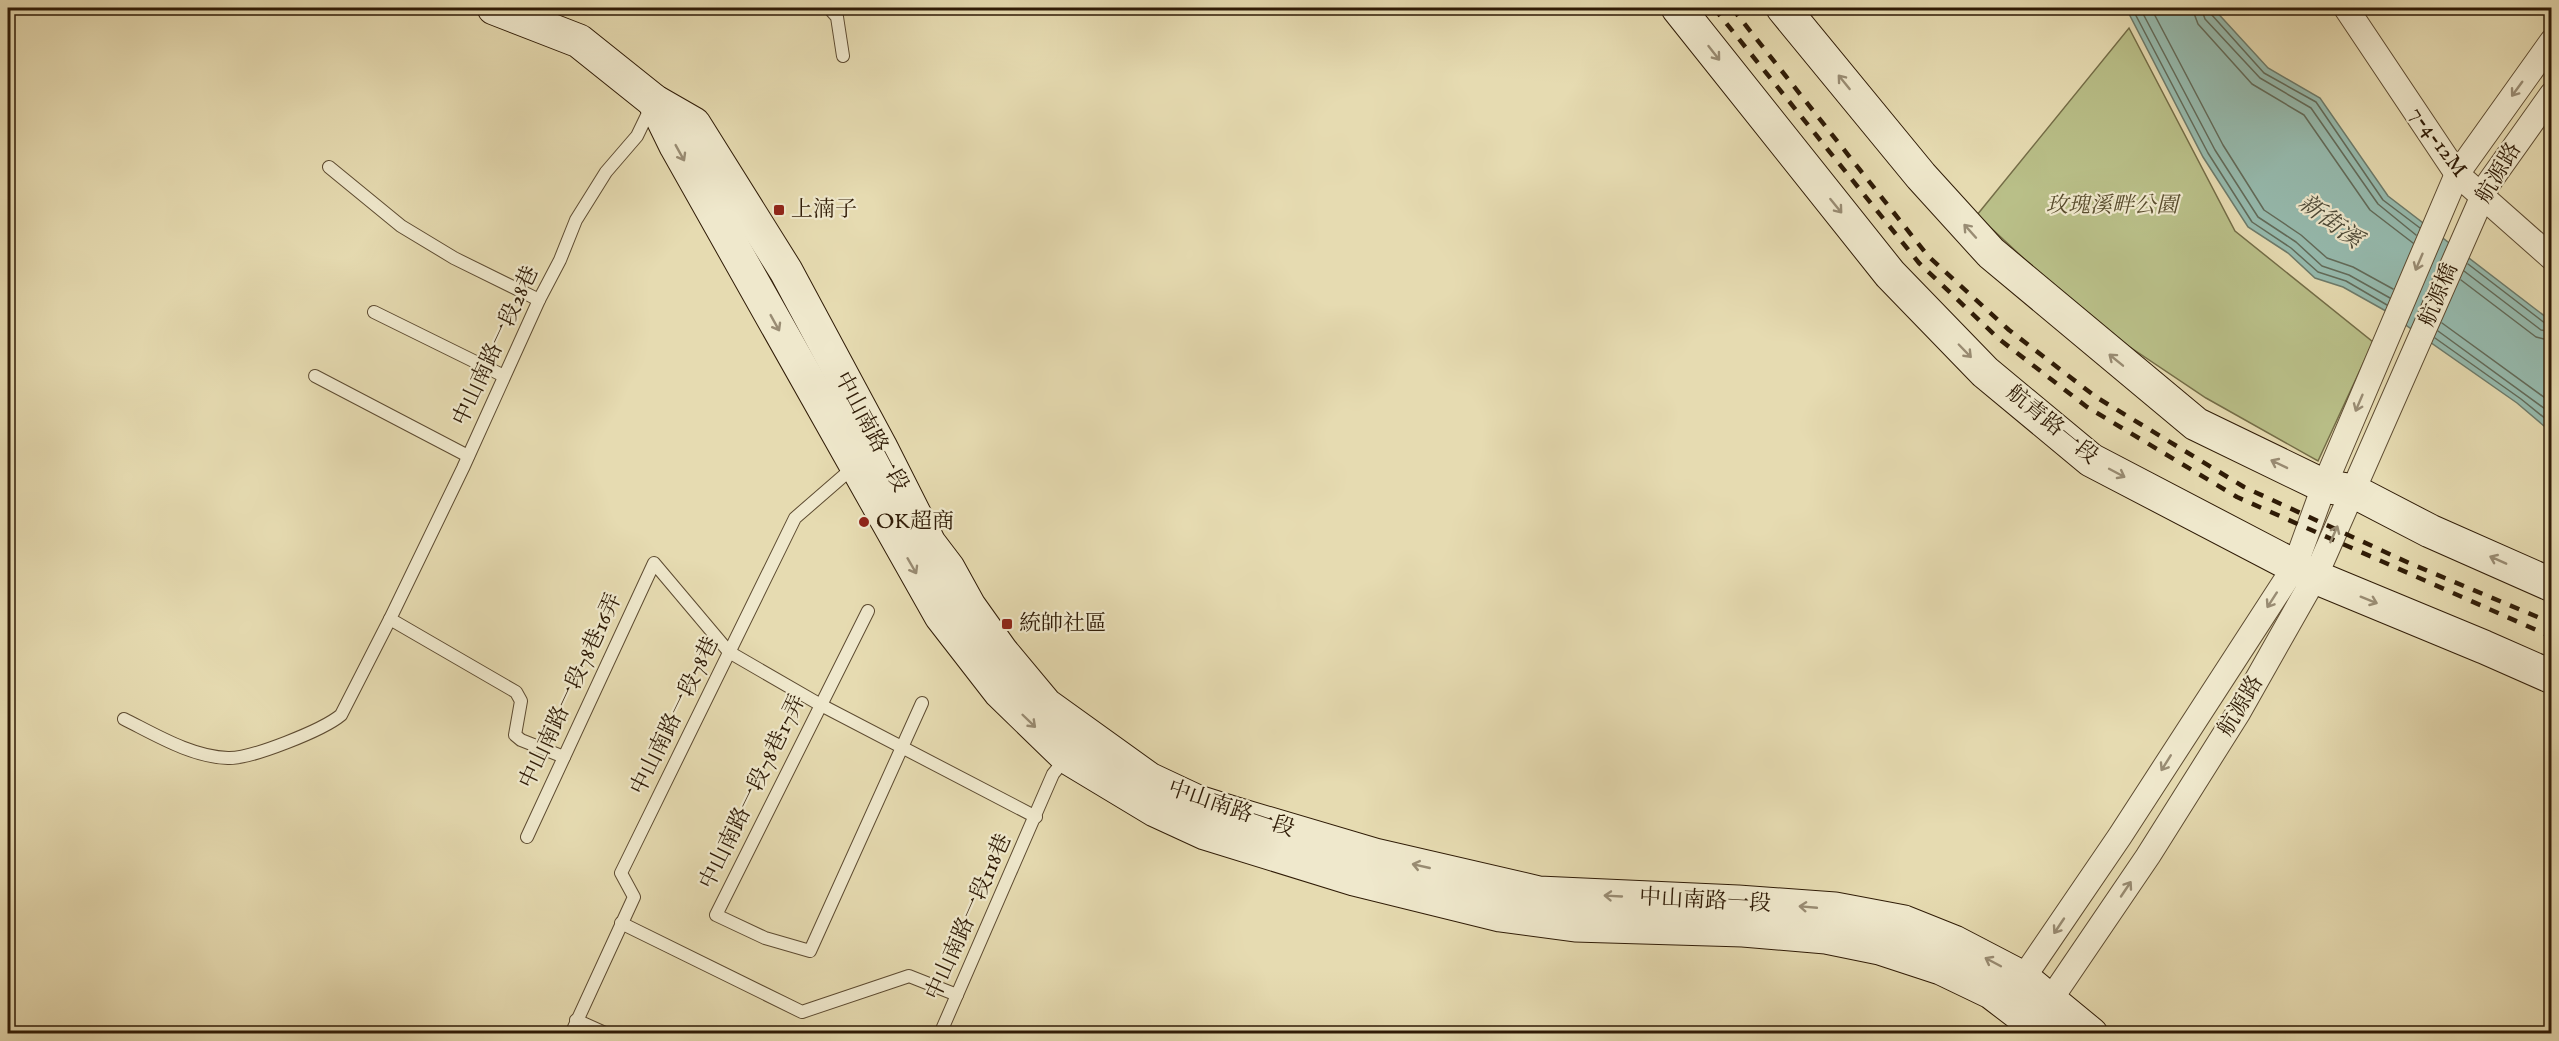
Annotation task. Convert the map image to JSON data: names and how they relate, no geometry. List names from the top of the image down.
{
  "streets": {
    "street": [
      "7-4-12M",
      "航源路",
      "航源橋",
      "航青路一段",
      "中山南路一段"
    ],
    "lane": [
      "中山南路一段28巷",
      "中山南路一段78巷16弄",
      "中山南路一段78巷",
      "中山南路一段78巷17弄",
      "中山南路一段118巷"
    ]
  },
  "crossings": [
    ["7-4-12M", "航源路"],
    ["航源路", "航源橋"],
    ["航源路", "航青路一段"],
    ["航源路", "中山南路一段"],
    ["中山南路一段28巷", "中山南路一段"],
    ["中山南路一段", "中山南路一段78巷"],
    ["中山南路一段", "中山南路一段118巷"],
    ["中山南路一段78巷16弄", "中山南路一段78巷"]
  ],
  "water": ["新街溪"],
  "parks": ["玫瑰溪畔公園"],
  "places": {
    "transit": ["上湳子", "統帥社區"],
    "other": ["OK超商"]
  }
}
